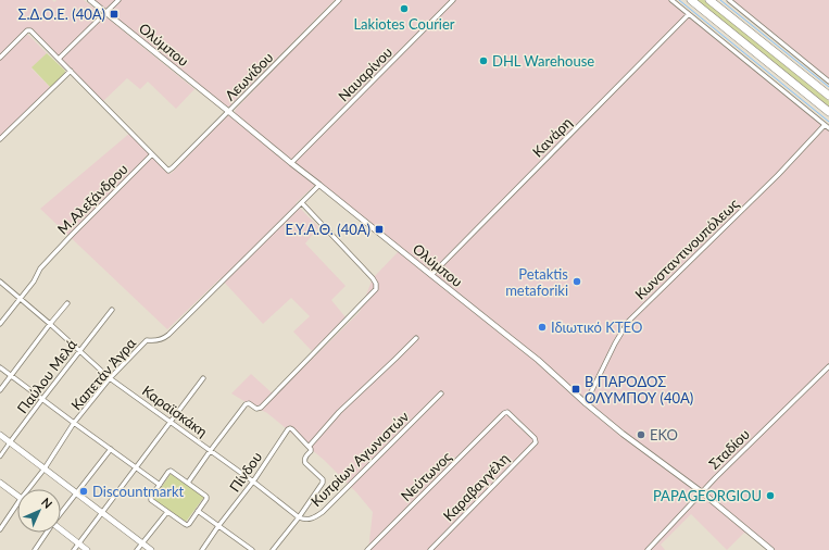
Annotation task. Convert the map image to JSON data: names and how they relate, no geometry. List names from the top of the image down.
{
  "streets": {
    "street": [
      "Ολύμπου",
      "Ναυαρίνου",
      "Λεωνίδου",
      "Κανάρη",
      "Μ.Αλεξάνδρου",
      "Κωνσταντινουπόλεως",
      "Καπετάν Άγρα",
      "Παύλου Μελά",
      "Καραϊσκάκη",
      "Σταδίου",
      "Κυπρίων Αγωνιστών",
      "Πίνδου",
      "Νεύτωνος",
      "Καραβαγγέλη"
    ]
  },
  "crossings": [
    ["Ολύμπου", "Ναυαρίνου"],
    ["Ολύμπου", "Λεωνίδου"],
    ["Ολύμπου", "Κανάρη"],
    ["Ολύμπου", "Κωνσταντινουπόλεως"],
    ["Ολύμπου", "Καπετάν Άγρα"],
    ["Ολύμπου", "Σταδίου"],
    ["Λεωνίδου", "Μ.Αλεξάνδρου"],
    ["Μ.Αλεξάνδρου", "Καραϊσκάκη"],
    ["Καπετάν Άγρα", "Καραϊσκάκη"],
    ["Παύλου Μελά", "Καραϊσκάκη"],
    ["Καραϊσκάκη", "Κυπρίων Αγωνιστών"],
    ["Καραϊσκάκη", "Πίνδου"],
    ["Νεύτωνος", "Καραβαγγέλη"]
  ],
  "places": {
    "other": [
      "Lakiotes Courier",
      "DHL Warehouse",
      "Petaktis metaforiki",
      "Ιδιωτικό ΚΤΕΟ",
      "EKO",
      "Discountmarkt",
      "PAPAGEORGIOU"
    ],
    "transit": ["Σ.Δ.Ο.Ε. (40Α)", "Ε.Υ.Α.Θ. (40Α)", "Β ΠΑΡΟΔΟΣ ΟΛΥΜΠΟΥ (40Α)"]
  },
  "north": "top right"
}
